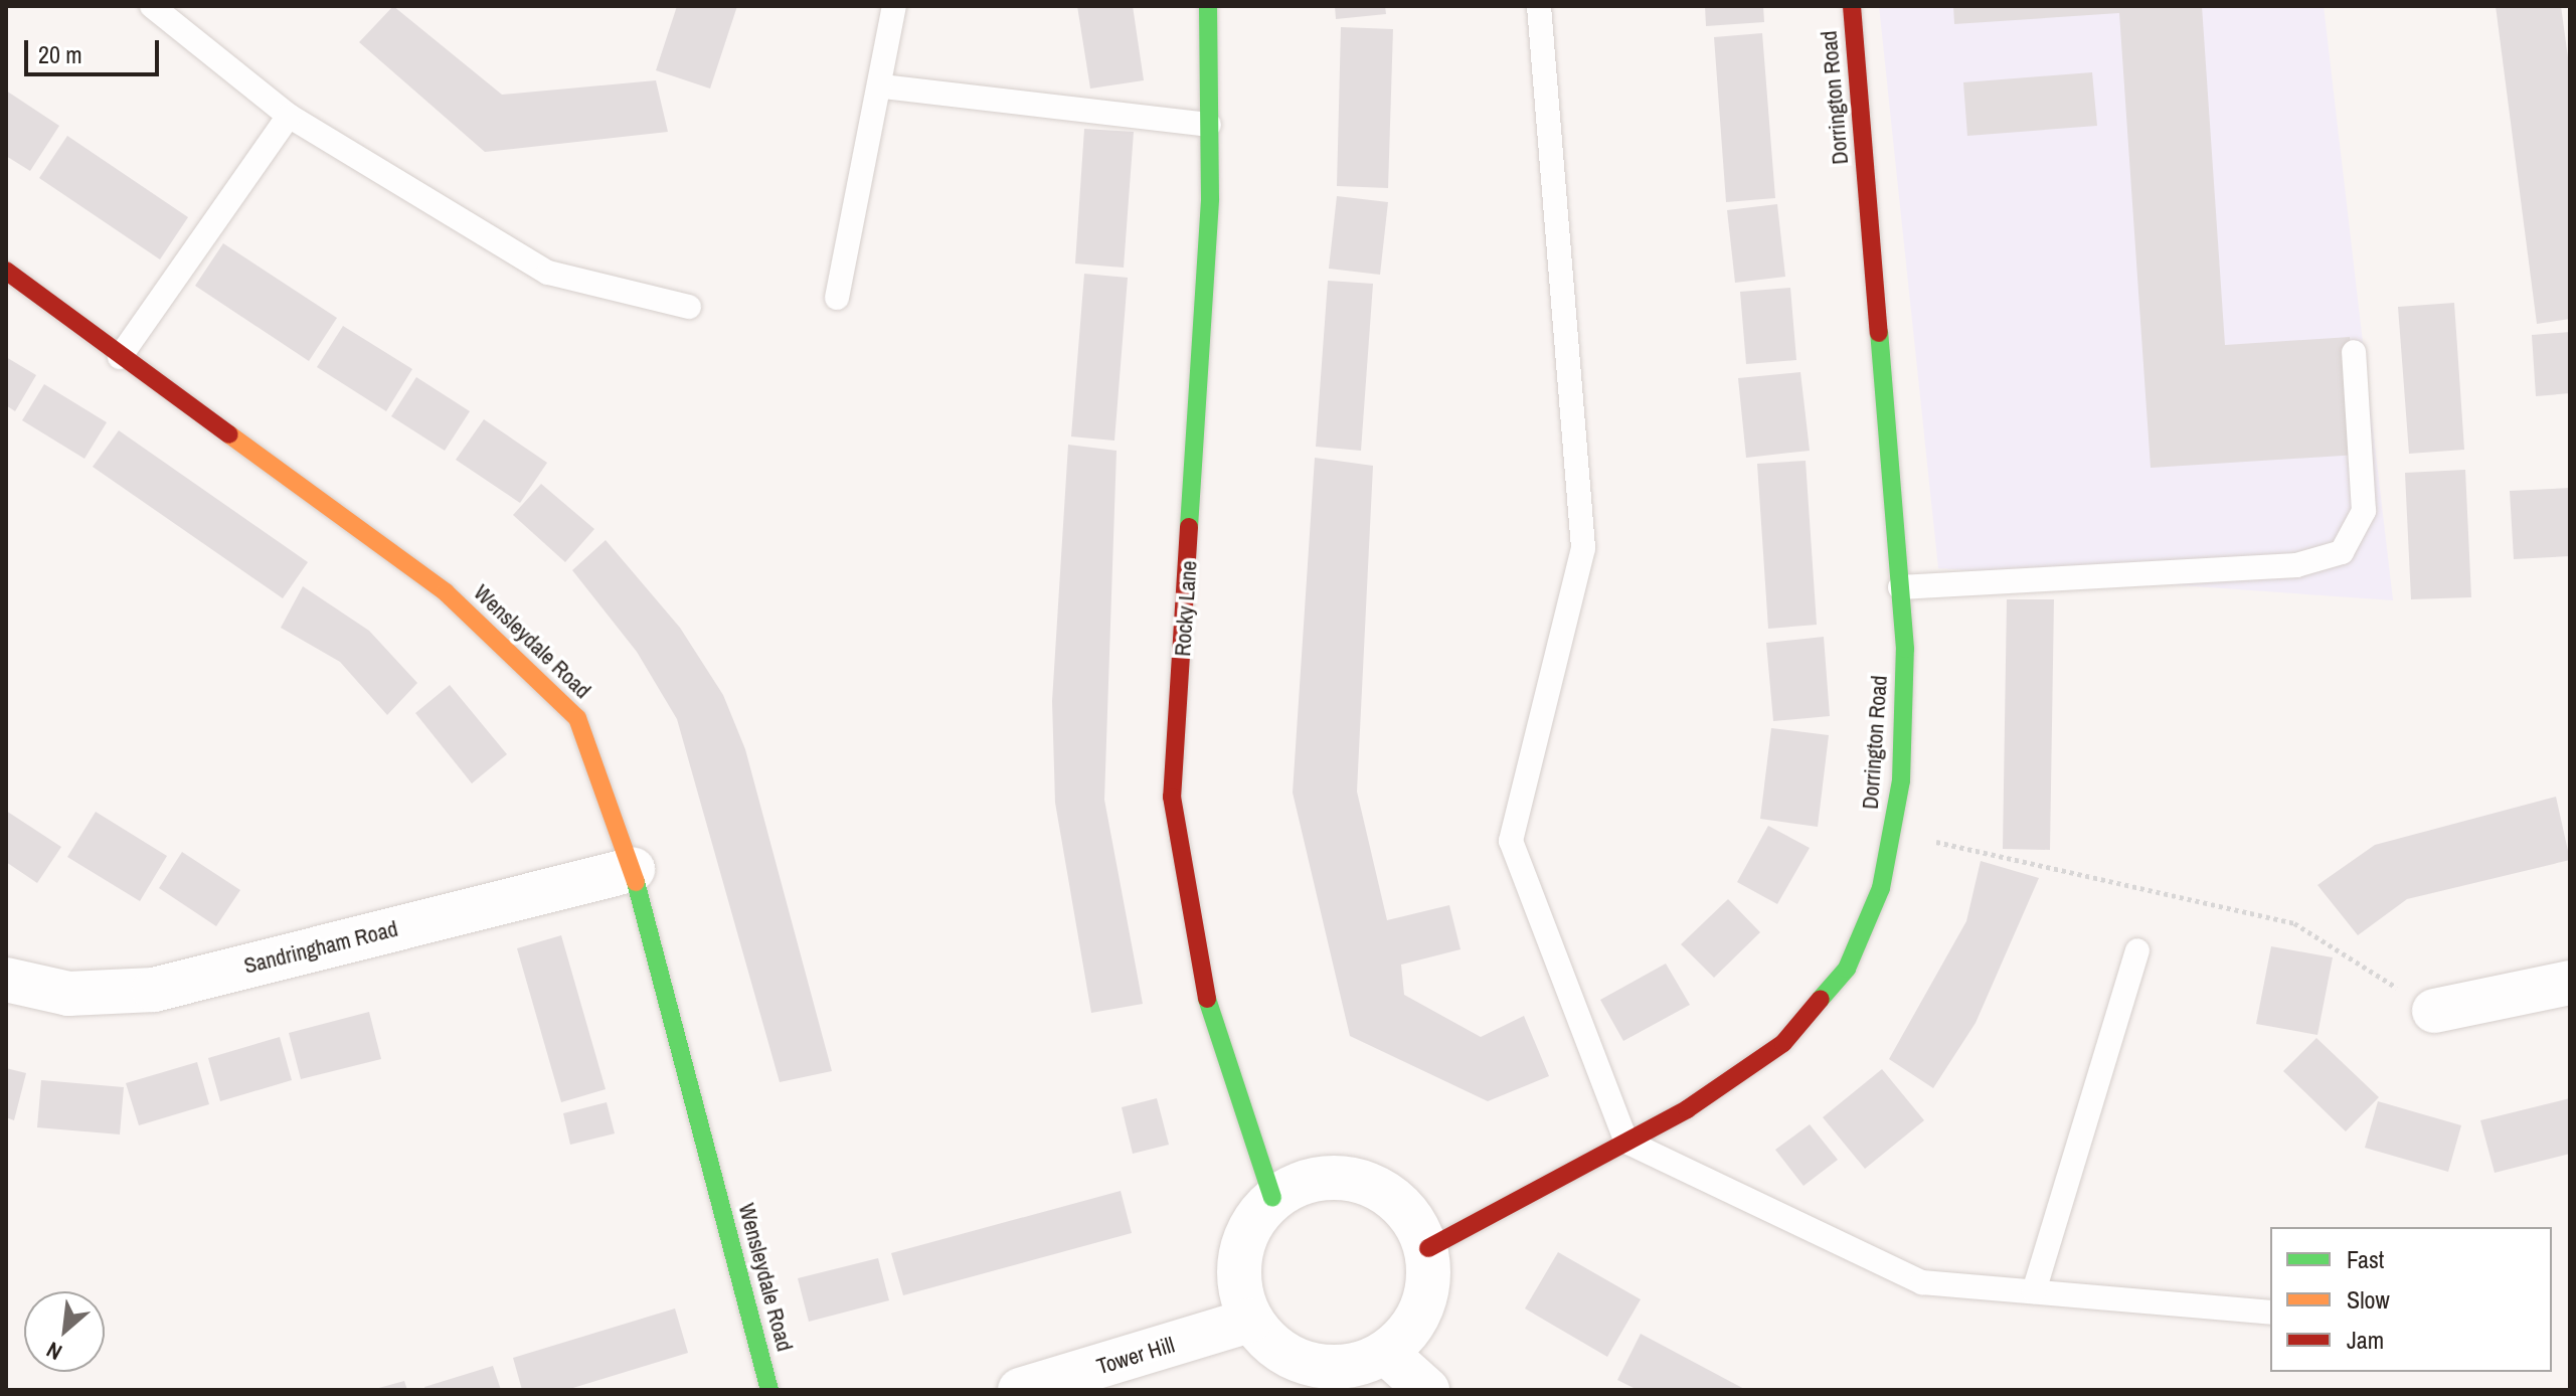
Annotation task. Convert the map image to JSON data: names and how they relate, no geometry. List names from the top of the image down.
{
  "streets": {
    "street": [
      "Dorrington Road",
      "Rocky Lane",
      "Wensleydale Road",
      "Sandringham Road",
      "Tower Hill"
    ]
  },
  "crossings": [
    ["Dorrington Road", "Rocky Lane"],
    ["Dorrington Road", "Tower Hill"],
    ["Rocky Lane", "Tower Hill"],
    ["Wensleydale Road", "Sandringham Road"]
  ],
  "legend": ["Fast", "Slow", "Jam"],
  "scale_bar": "20 m",
  "north": "bottom left"
}
